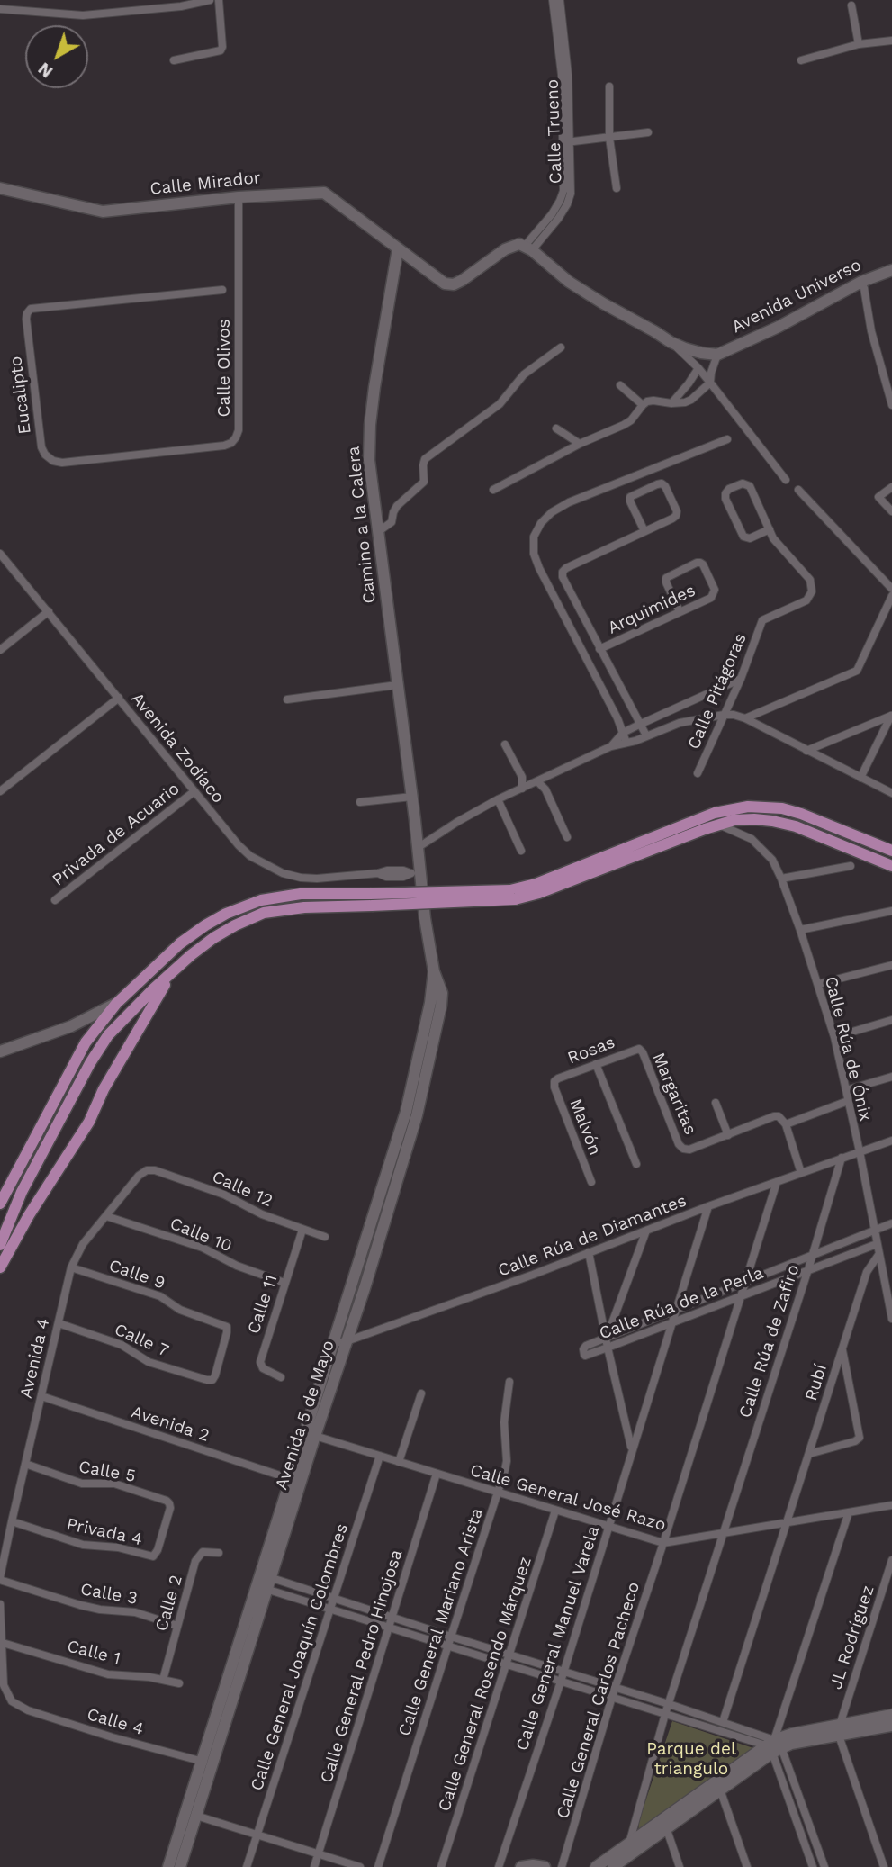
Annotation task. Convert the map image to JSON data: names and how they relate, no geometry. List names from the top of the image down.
{
  "streets": {
    "street": [
      "Calle Trueno",
      "Calle Mirador",
      "Avenida Universo",
      "Calle Olivos",
      "Eucalipto",
      "Camino a la Calera",
      "Arquimides",
      "Calle Pitágoras",
      "Avenida Zodíaco",
      "Privada de Acuario",
      "Calle Rúa de Ónix",
      "Rosas",
      "Margaritas",
      "Malvón",
      "Calle 12",
      "Calle 10",
      "Calle Rúa de Diamantes",
      "Calle 9",
      "Calle Rúa de la Perla",
      "Calle 11",
      "Calle 7",
      "Calle Rúa de Zafiro",
      "Avenida 4",
      "Rubí",
      "Avenida 5 de Mayo",
      "Avenida 2",
      "Calle 5",
      "Calle General José Razo",
      "Privada 4",
      "Calle 3",
      "Calle 2",
      "Calle General Mariano Arista",
      "JL Rodríguez",
      "Calle General Manuel Varela",
      "Calle 1",
      "Calle General Joaquín Colombres",
      "Calle General Pedro Hinojosa",
      "Calle General Rosendo Márquez",
      "Calle General Carlos Pacheco",
      "Calle 4"
    ]
  },
  "crossings": [
    ["Calle Mirador", "Calle Olivos"],
    ["Calle Mirador", "Camino a la Calera"],
    ["Calle Olivos", "Eucalipto"],
    ["Camino a la Calera", "Avenida Zodíaco"],
    ["Camino a la Calera", "Avenida 5 de Mayo"],
    ["Avenida Zodíaco", "Privada de Acuario"],
    ["Avenida Zodíaco", "Avenida 5 de Mayo"],
    ["Calle Rúa de Ónix", "Calle Rúa de Diamantes"],
    ["Calle Rúa de Ónix", "Calle Rúa de la Perla"],
    ["Calle Rúa de Ónix", "Rubí"],
    ["Rosas", "Margaritas"],
    ["Rosas", "Malvón"],
    ["Calle 12", "Calle 11"],
    ["Calle 12", "Avenida 4"],
    ["Calle 10", "Calle 11"],
    ["Calle 10", "Avenida 4"],
    ["Calle Rúa de Diamantes", "Calle Rúa de Zafiro"],
    ["Calle Rúa de Diamantes", "Avenida 5 de Mayo"],
    ["Calle Rúa de Diamantes", "Calle General Manuel Varela"],
    ["Calle Rúa de Diamantes", "Calle General Carlos Pacheco"],
    ["Calle 9", "Calle 7"],
    ["Calle 9", "Avenida 4"],
    ["Calle Rúa de la Perla", "Calle Rúa de Zafiro"],
    ["Calle Rúa de la Perla", "Calle General Manuel Varela"],
    ["Calle Rúa de la Perla", "Calle General Carlos Pacheco"],
    ["Calle 7", "Avenida 4"],
    ["Calle Rúa de Zafiro", "Calle General José Razo"],
    ["Avenida 4", "Avenida 2"],
    ["Avenida 4", "Calle 5"],
    ["Avenida 4", "Privada 4"],
    ["Avenida 4", "Calle 3"],
    ["Rubí", "Calle General José Razo"],
    ["Avenida 5 de Mayo", "Avenida 2"],
    ["Avenida 5 de Mayo", "Calle General José Razo"],
    ["Avenida 5 de Mayo", "Calle 4"],
    ["Calle 5", "Privada 4"],
    ["Calle General José Razo", "Calle General Mariano Arista"],
    ["Calle General José Razo", "Calle General Manuel Varela"],
    ["Calle General José Razo", "Calle General Joaquín Colombres"],
    ["Calle General José Razo", "Calle General Pedro Hinojosa"],
    ["Calle General José Razo", "Calle General Rosendo Márquez"],
    ["Calle General José Razo", "Calle General Carlos Pacheco"],
    ["Calle 3", "Calle 2"],
    ["Calle 2", "Calle 1"],
    ["Calle 1", "Calle 4"]
  ],
  "parks": ["Parque del triangulo"],
  "north": "bottom left"
}
